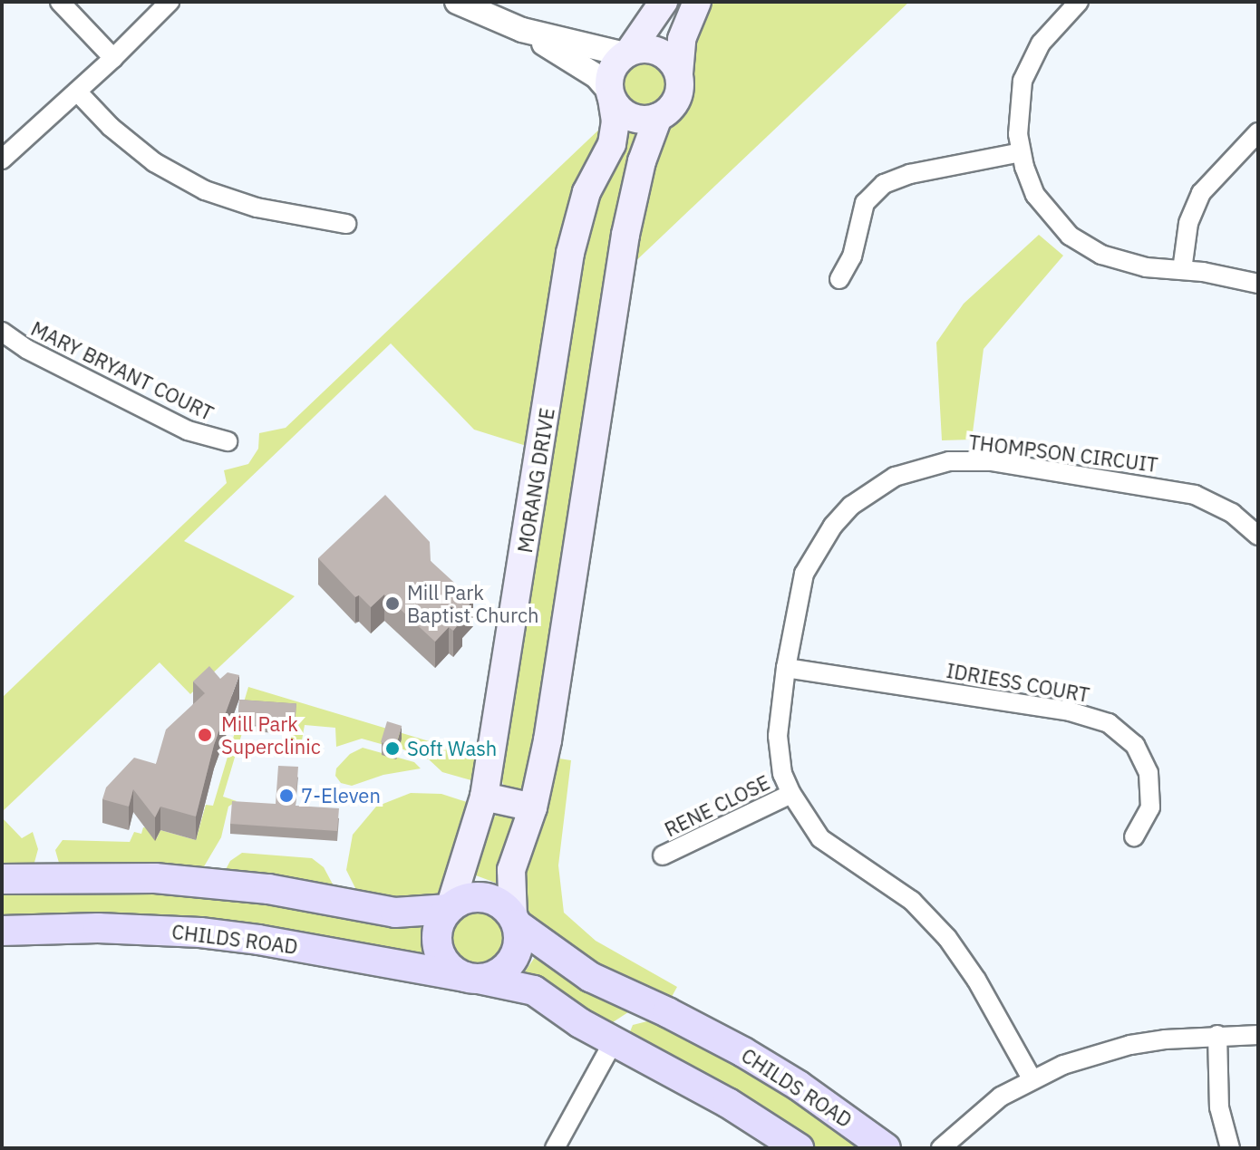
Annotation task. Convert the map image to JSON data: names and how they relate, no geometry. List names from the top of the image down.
{
  "streets": {
    "main road": ["MORANG DRIVE", "CHILDS ROAD"],
    "street": [
      "MARY BRYANT COURT",
      "THOMPSON CIRCUIT",
      "IDRIESS COURT",
      "RENE CLOSE"
    ]
  },
  "crossings": [
    ["THOMPSON CIRCUIT", "IDRIESS COURT"],
    ["THOMPSON CIRCUIT", "RENE CLOSE"],
    ["MORANG DRIVE", "CHILDS ROAD"]
  ],
  "places": [
    "Mill Park Baptist Church",
    "Mill Park Superclinic",
    "Soft Wash",
    "7-Eleven"
  ]
}
